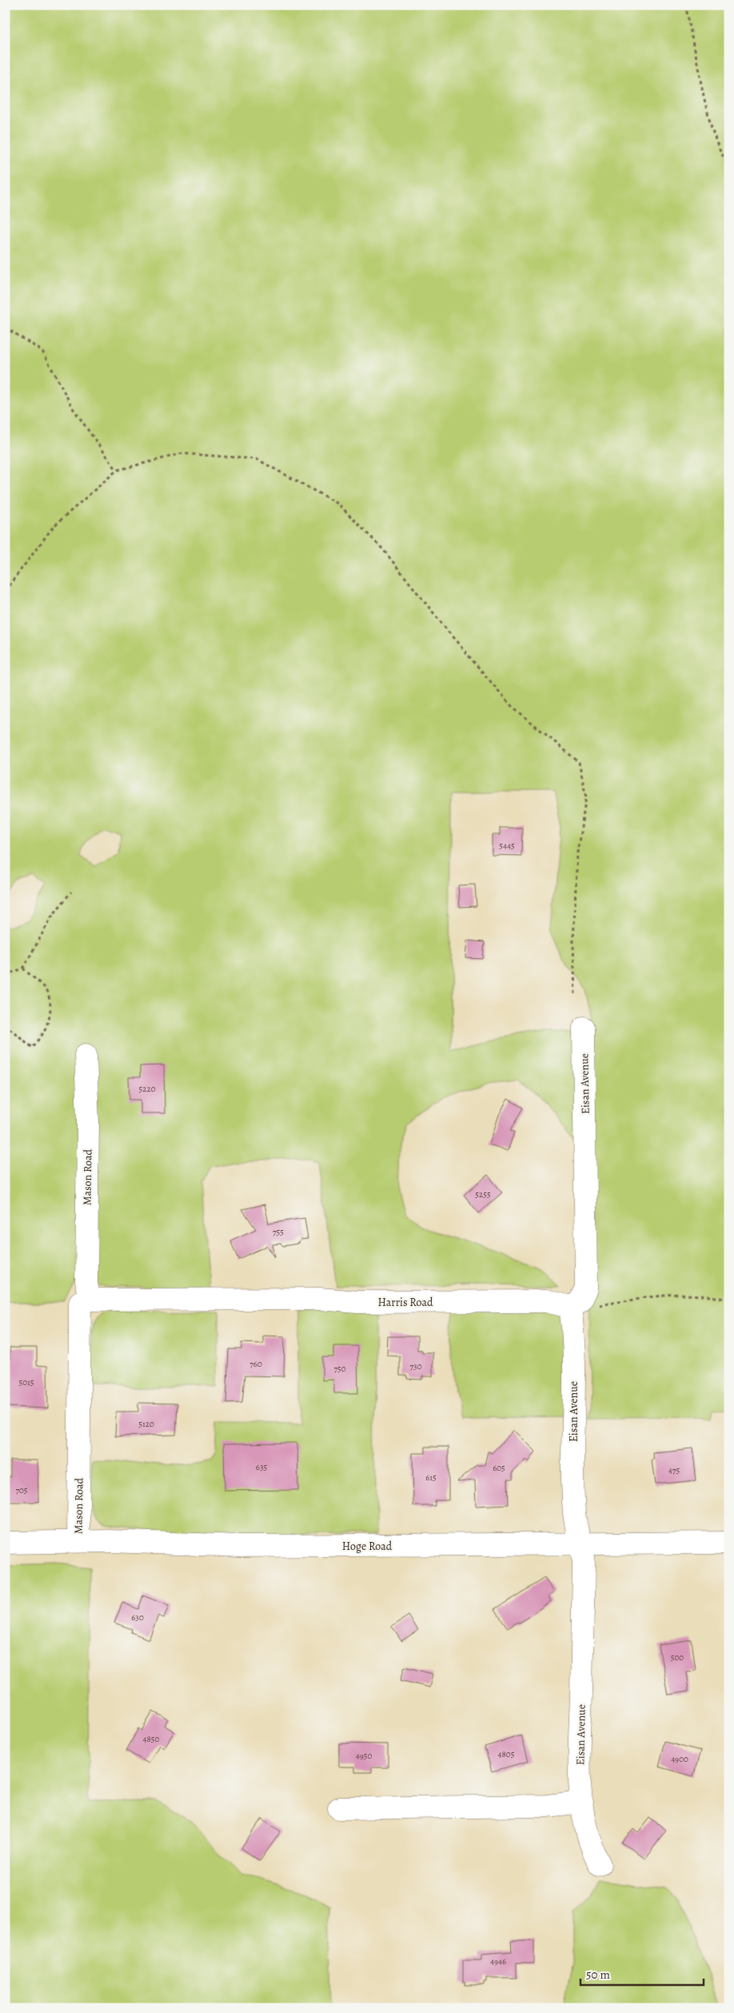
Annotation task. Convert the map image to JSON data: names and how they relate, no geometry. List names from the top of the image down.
{
  "streets": {
    "street": [
      "Eisan Avenue",
      "Mason Road",
      "Harris Road",
      "Hoge Road"
    ]
  },
  "crossings": [
    ["Eisan Avenue", "Harris Road"],
    ["Eisan Avenue", "Hoge Road"],
    ["Mason Road", "Harris Road"],
    ["Mason Road", "Hoge Road"]
  ],
  "house_numbers": [
    "5445",
    "5220",
    "5255",
    "755",
    "760",
    "730",
    "750",
    "5015",
    "5120",
    "635",
    "605",
    "475",
    "615",
    "705",
    "630",
    "500",
    "4850",
    "4805",
    "4950",
    "4900",
    "4946"
  ],
  "scale_bar": "50 m"
}
